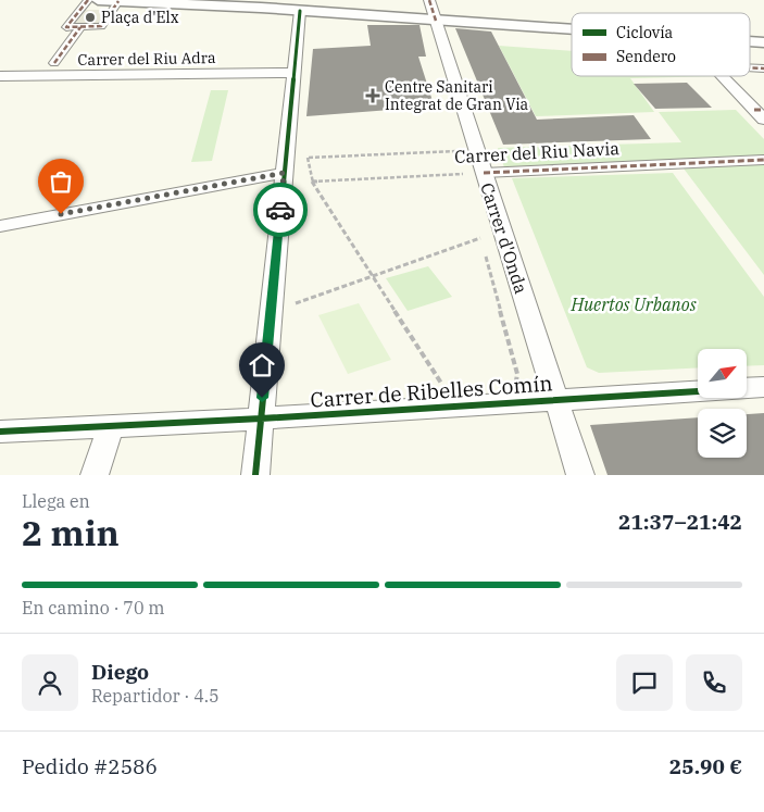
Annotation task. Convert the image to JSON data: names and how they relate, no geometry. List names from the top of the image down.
{
  "streets": {
    "street": [
      "Carrer del Riu Adra",
      "Carrer del Riu Navia",
      "Carrer d'Onda",
      "Carrer de Ribelles Comín"
    ]
  },
  "crossings": [
    ["Carrer del Riu Navia", "Carrer d'Onda"],
    ["Carrer d'Onda", "Carrer de Ribelles Comín"]
  ],
  "parks": ["Huertos Urbanos"],
  "places": {
    "other": ["Plaça d'Elx"],
    "health": ["Centre Sanitari Integrat de Gran Via"]
  },
  "legend": ["Ciclovía", "Sendero"],
  "north": "top right",
  "page": {
    "heading": ["2 min", "Llega en", "21:37–21:42"],
    "panel": [
      "Diego",
      "Repartidor · 4.5",
      "Pedido #2586",
      "25.90 €"
    ],
    "bar": "En camino · 70 m"
  }
}
